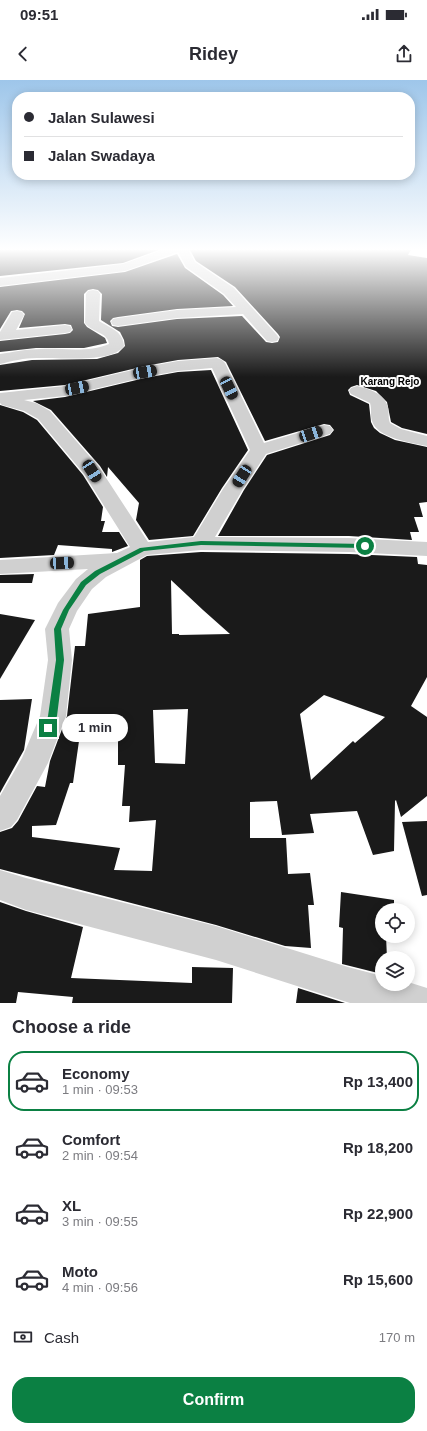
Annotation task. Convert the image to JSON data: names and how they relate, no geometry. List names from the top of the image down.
{
  "districts": ["Karang Rejo"],
  "page": {
    "status": "09:51",
    "header": "Ridey",
    "banner": ["Jalan Sulawesi", "Jalan Swadaya"],
    "bubble": "1 min",
    "heading": "Choose a ride",
    "list": [
      {
        "name": "Economy",
        "note": "1 min · 09:53",
        "value": "Rp 13,400"
      },
      {
        "name": "Comfort",
        "note": "2 min · 09:54",
        "value": "Rp 18,200"
      },
      {
        "name": "XL",
        "note": "3 min · 09:55",
        "value": "Rp 22,900"
      },
      {
        "name": "Moto",
        "note": "4 min · 09:56",
        "value": "Rp 15,600"
      }
    ],
    "pay": ["Cash", "170 m"],
    "buttons": "Confirm"
  }
}
